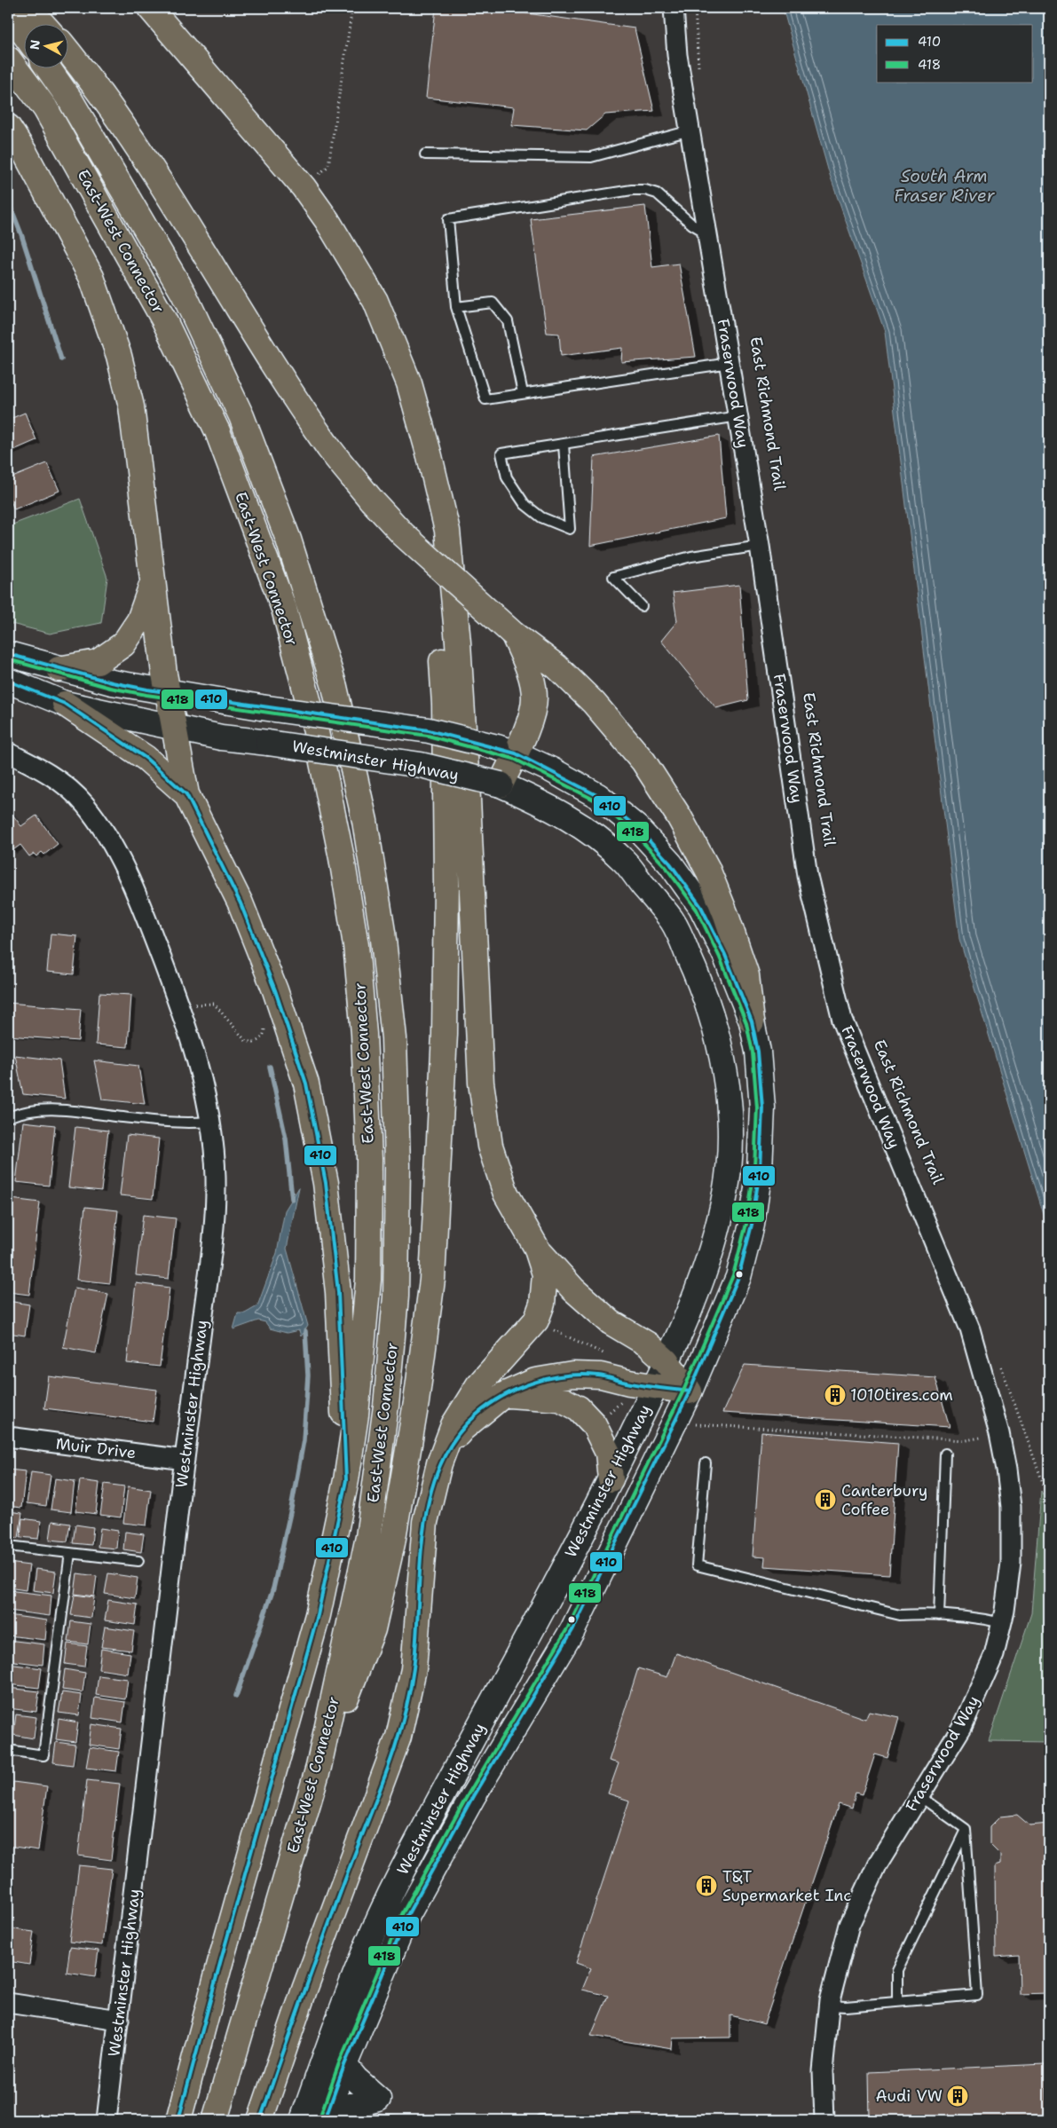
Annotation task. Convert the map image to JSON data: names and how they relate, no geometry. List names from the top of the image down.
{
  "streets": {
    "highway": ["East-West Connector"],
    "main road": ["Westminster Highway"],
    "street": ["Fraserwood Way", "Muir Drive"]
  },
  "crossings": [
    ["Westminster Highway", "Muir Drive"]
  ],
  "water": ["South Arm Fraser River"],
  "places": {
    "building": [
      "1010tires.com",
      "Canterbury Coffee",
      "T&T Supermarket Inc",
      "Audi VW"
    ]
  },
  "lines": ["transit line 410", "transit line 418"],
  "legend": ["410", "418"],
  "north": "left"
}
